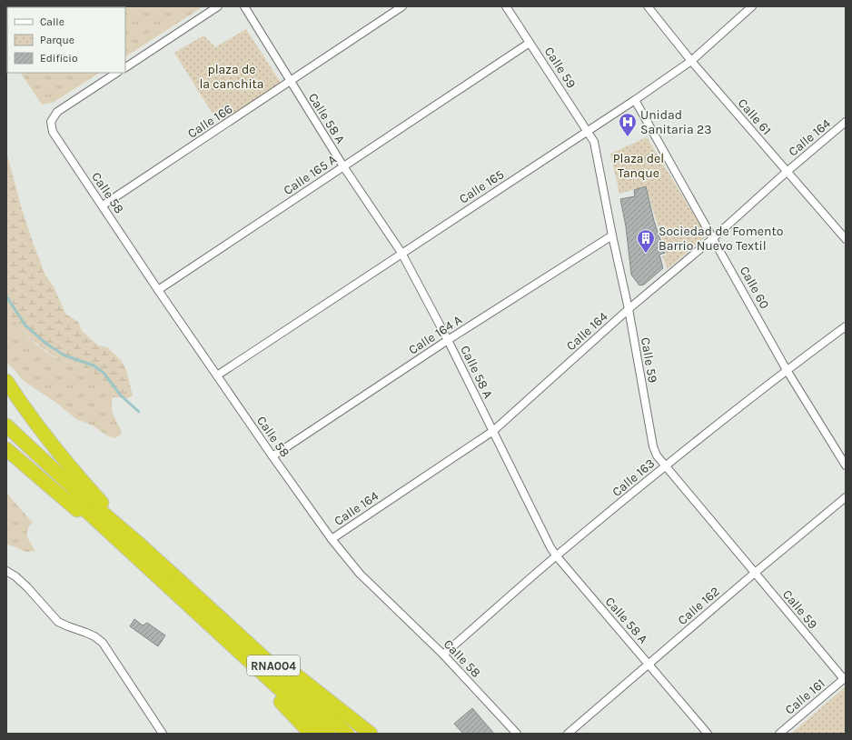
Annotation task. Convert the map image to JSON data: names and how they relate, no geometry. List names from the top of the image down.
{
  "streets": {
    "highway": ["RNA004"],
    "street": [
      "Calle 59",
      "Calle 61",
      "Calle 58 A",
      "Calle 166",
      "Calle 164",
      "Calle 165 A",
      "Calle 165",
      "Calle 58",
      "Calle 60",
      "Calle 164 A",
      "Calle 163",
      "Calle 162",
      "Calle 161"
    ]
  },
  "crossings": [
    ["Calle 59", "Calle 164"],
    ["Calle 59", "Calle 165 A"],
    ["Calle 59", "Calle 165"],
    ["Calle 59", "Calle 164 A"],
    ["Calle 59", "Calle 163"],
    ["Calle 59", "Calle 162"],
    ["Calle 59", "Calle 161"],
    ["Calle 61", "Calle 164"],
    ["Calle 61", "Calle 165"],
    ["Calle 58 A", "Calle 166"],
    ["Calle 58 A", "Calle 164"],
    ["Calle 58 A", "Calle 165 A"],
    ["Calle 58 A", "Calle 165"],
    ["Calle 58 A", "Calle 164 A"],
    ["Calle 58 A", "Calle 163"],
    ["Calle 58 A", "Calle 162"],
    ["Calle 166", "Calle 58"],
    ["Calle 164", "Calle 58"],
    ["Calle 164", "Calle 60"],
    ["Calle 165 A", "Calle 58"],
    ["Calle 165", "Calle 58"],
    ["Calle 165", "Calle 60"],
    ["Calle 58", "Calle 164 A"],
    ["Calle 58", "Calle 163"],
    ["Calle 60", "Calle 163"]
  ],
  "parks": ["plaza de la canchita", "Plaza del Tanque"],
  "places": {
    "hospital": ["Unidad Sanitaria 23"],
    "building": ["Sociedad de Fomento Barrio Nuevo Textil"]
  },
  "legend": ["Calle", "Parque", "Edificio"]
}
